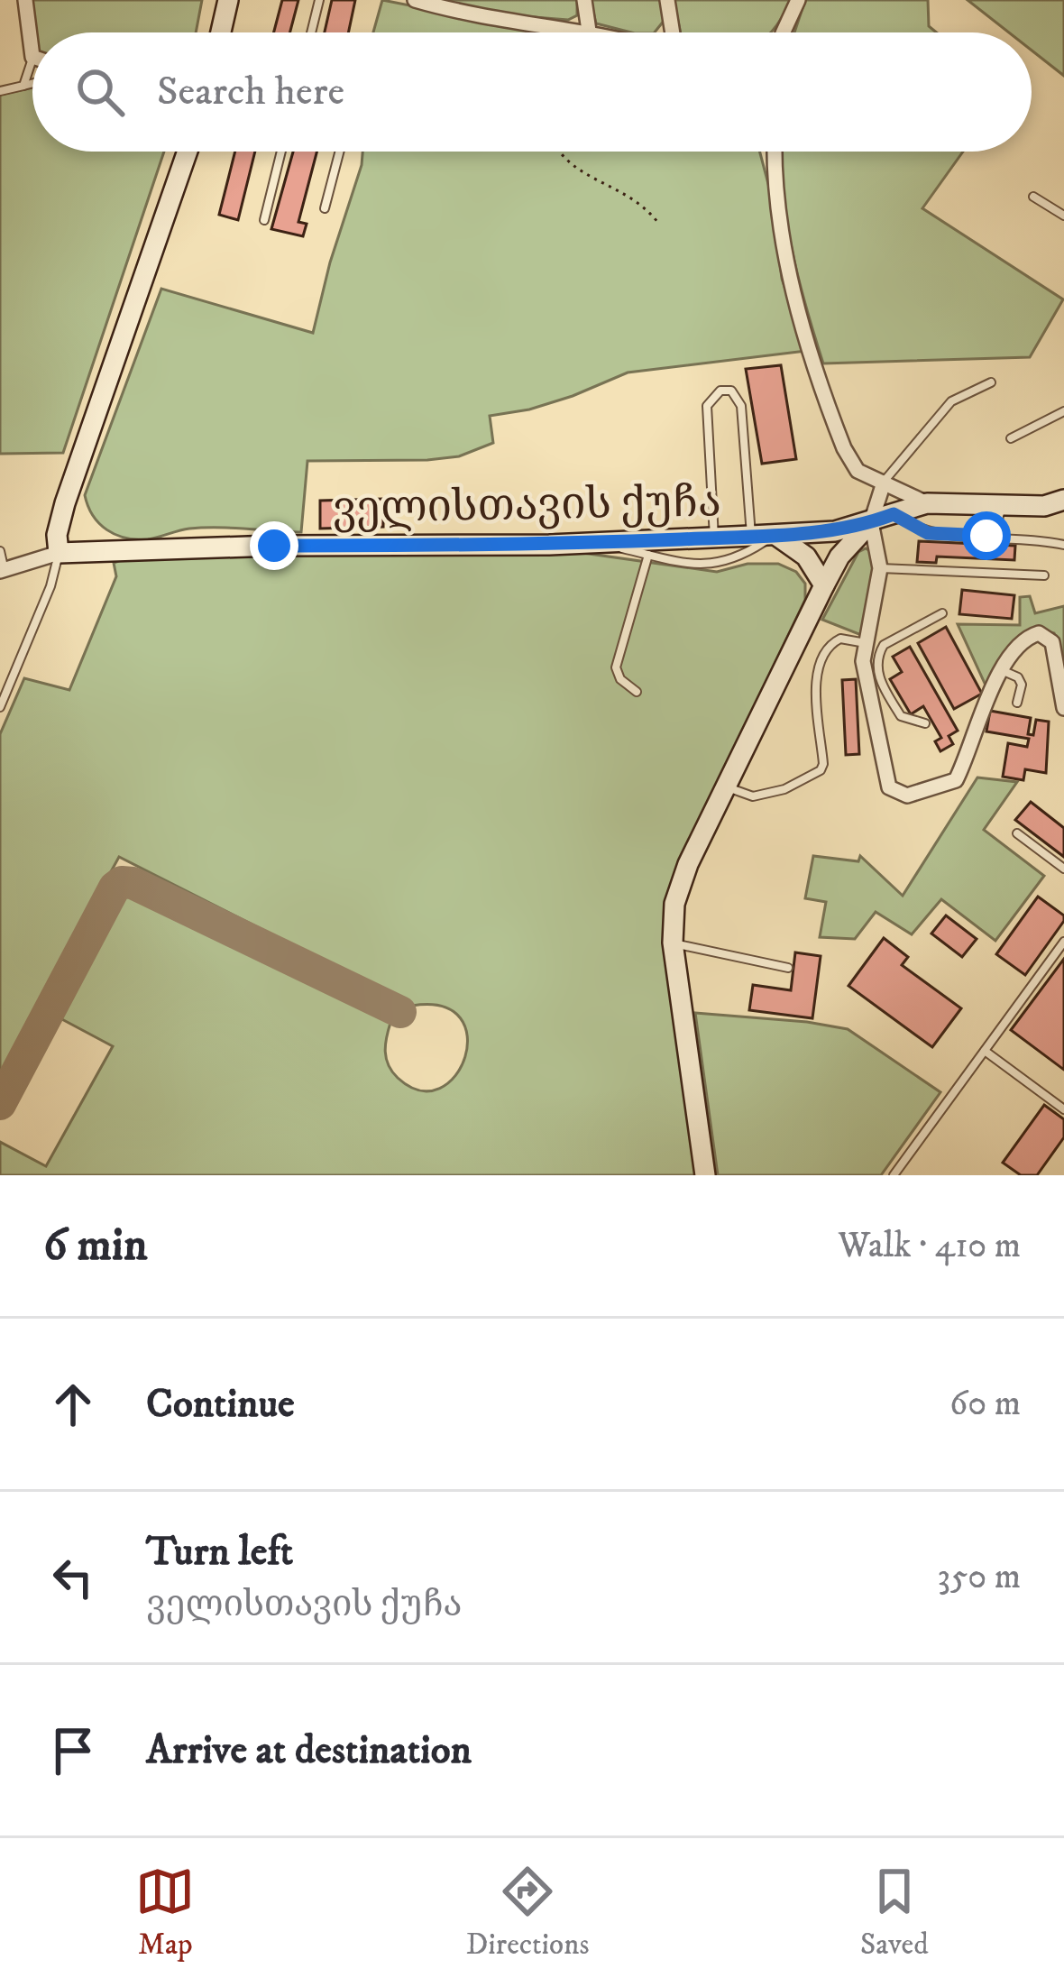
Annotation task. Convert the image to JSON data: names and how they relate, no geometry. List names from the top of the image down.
{
  "streets": {
    "street": ["ველისთავის ქუჩა"]
  },
  "page": {
    "search": "Search here",
    "heading": ["6 min", "Walk · 410 m"],
    "list": [
      ["Continue", "60 m"],
      ["Turn left", "ველისთავის ქუჩა", "350 m"],
      "Arrive at destination"
    ],
    "nav": ["Map", "Directions", "Saved"]
  }
}
